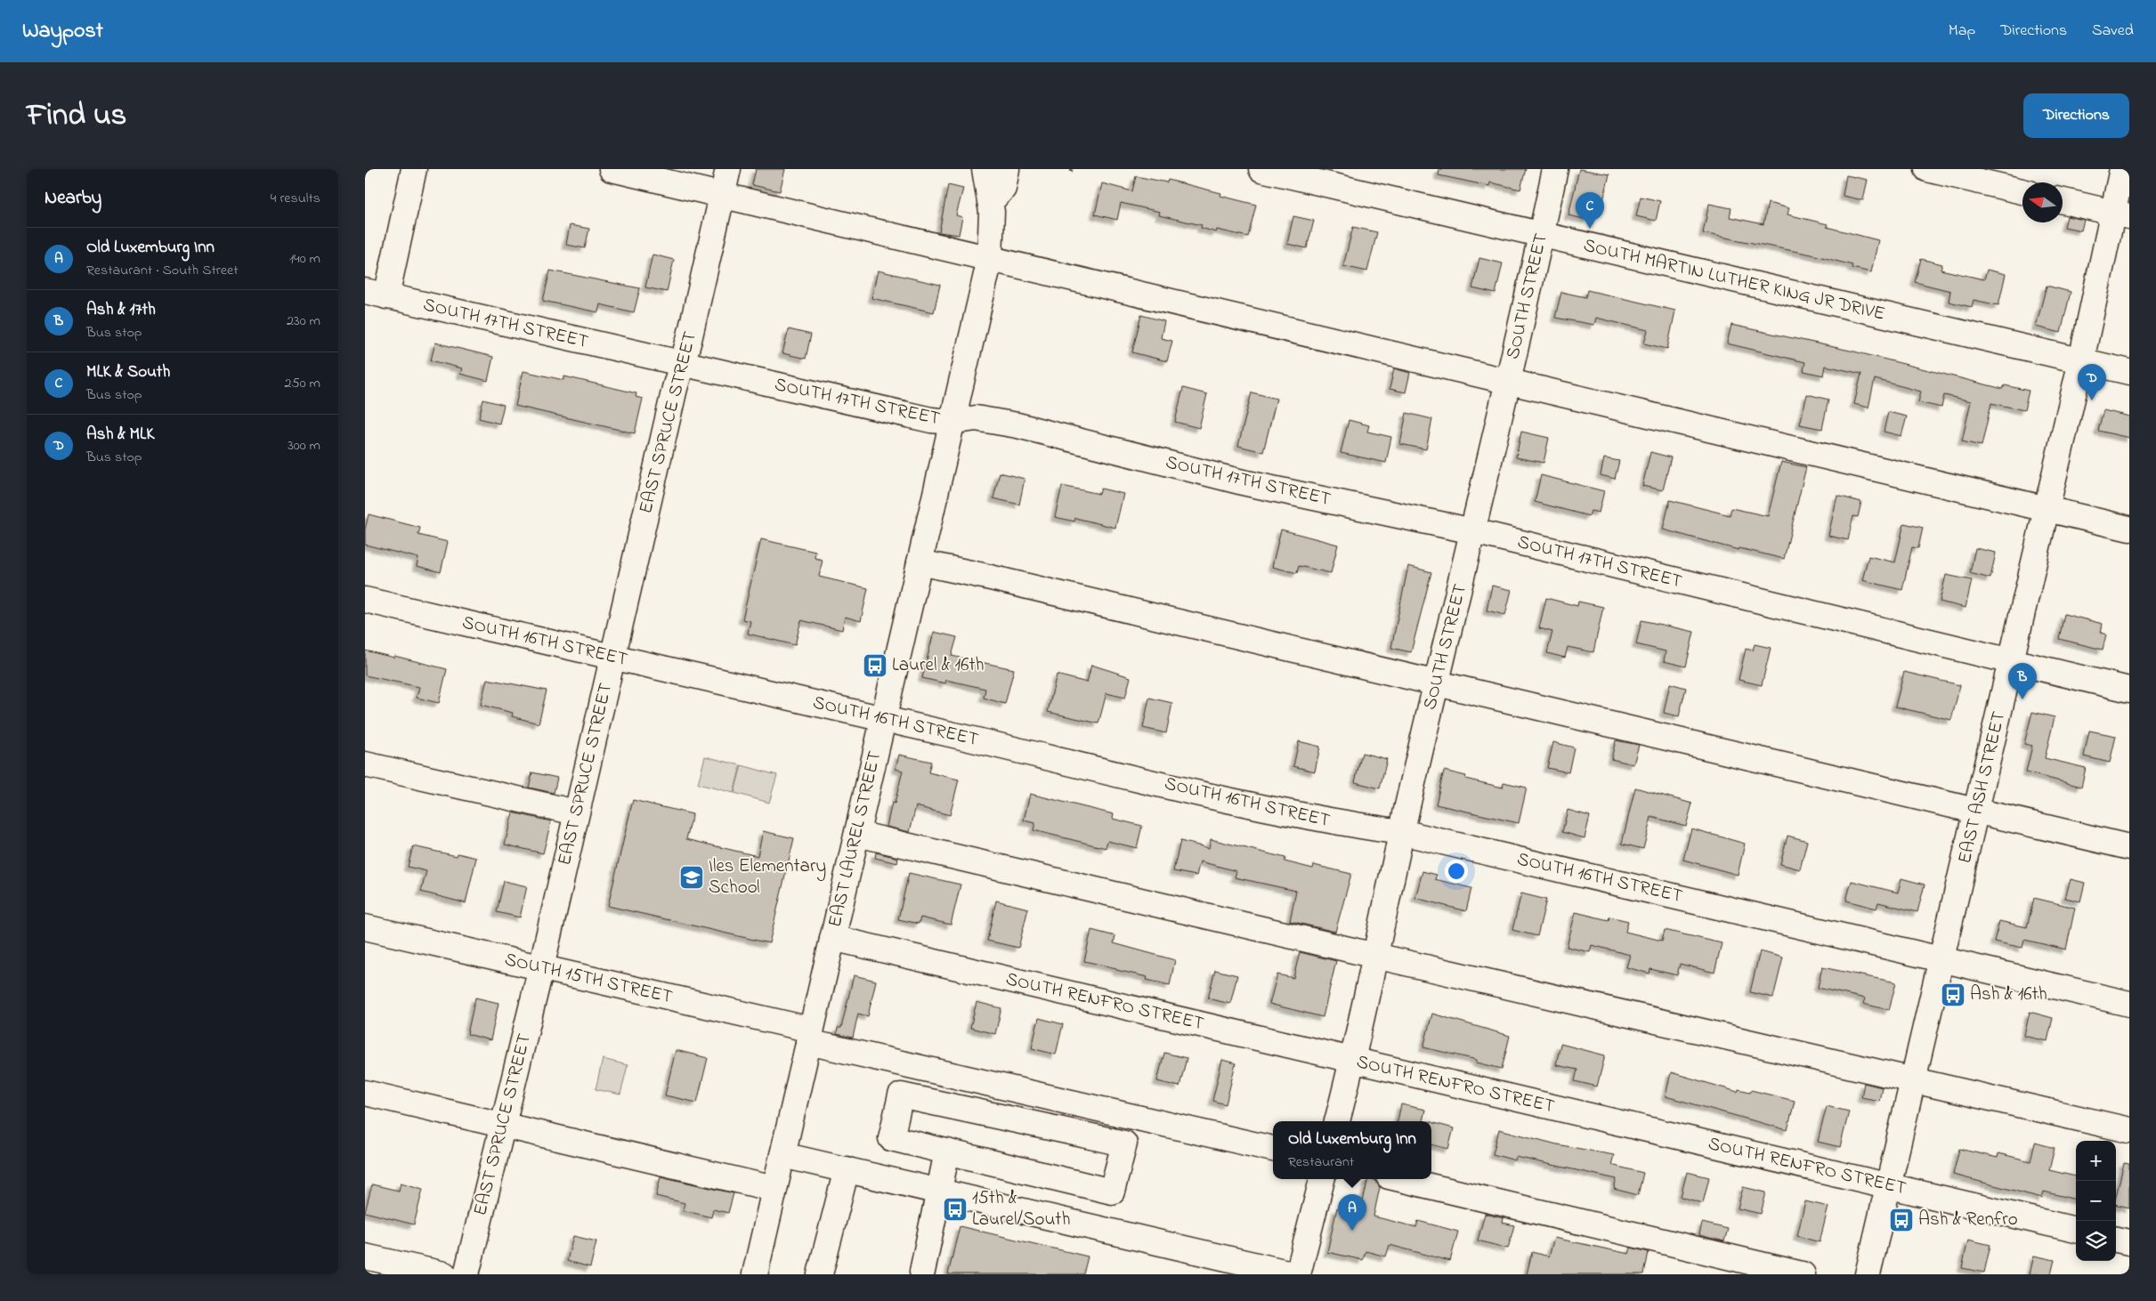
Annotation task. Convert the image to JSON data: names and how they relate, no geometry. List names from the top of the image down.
{
  "streets": {
    "street": [
      "SOUTH MARTIN LUTHER KING JR DRIVE",
      "SOUTH STREET",
      "SOUTH 17TH STREET",
      "EAST SPRUCE STREET",
      "SOUTH 16TH STREET",
      "EAST ASH STREET",
      "EAST LAUREL STREET",
      "SOUTH 15TH STREET",
      "SOUTH RENFRO STREET"
    ]
  },
  "crossings": [
    ["SOUTH MARTIN LUTHER KING JR DRIVE", "SOUTH STREET"],
    ["SOUTH MARTIN LUTHER KING JR DRIVE", "EAST ASH STREET"],
    ["SOUTH STREET", "SOUTH 17TH STREET"],
    ["SOUTH STREET", "SOUTH 16TH STREET"],
    ["SOUTH STREET", "SOUTH RENFRO STREET"],
    ["SOUTH 17TH STREET", "EAST SPRUCE STREET"],
    ["SOUTH 17TH STREET", "EAST ASH STREET"],
    ["SOUTH 17TH STREET", "EAST LAUREL STREET"],
    ["EAST SPRUCE STREET", "SOUTH 16TH STREET"],
    ["EAST SPRUCE STREET", "SOUTH 15TH STREET"],
    ["SOUTH 16TH STREET", "EAST ASH STREET"],
    ["SOUTH 16TH STREET", "EAST LAUREL STREET"],
    ["EAST ASH STREET", "SOUTH RENFRO STREET"],
    ["EAST LAUREL STREET", "SOUTH 15TH STREET"],
    ["EAST LAUREL STREET", "SOUTH RENFRO STREET"]
  ],
  "places": {
    "bus stop": [
      "Laurel & 16th",
      "Ash & 16th",
      "15th & Laurel/South",
      "Ash & Renfro"
    ],
    "school or university": ["Iles Elementary School"]
  },
  "north": "left",
  "page": {
    "header": "Waypost",
    "nav": ["Map", "Directions", "Saved"],
    "title": "Find us",
    "buttons": "Directions",
    "heading": ["Nearby", "4 results"],
    "pins": [
      "C",
      "D",
      "B",
      "A"
    ],
    "list": [
      {
        "mark": "A",
        "name": "Old Luxemburg Inn",
        "note": "Restaurant · South Street",
        "value": "140 m"
      },
      {
        "mark": "B",
        "name": "Ash & 17th",
        "note": "Bus stop",
        "value": "230 m"
      },
      {
        "mark": "C",
        "name": "MLK & South",
        "note": "Bus stop",
        "value": "250 m"
      },
      {
        "mark": "D",
        "name": "Ash & MLK",
        "note": "Bus stop",
        "value": "300 m"
      }
    ],
    "popup": ["Old Luxemburg Inn", "Restaurant"],
    "map_buttons": ["+", "−"]
  }
}
